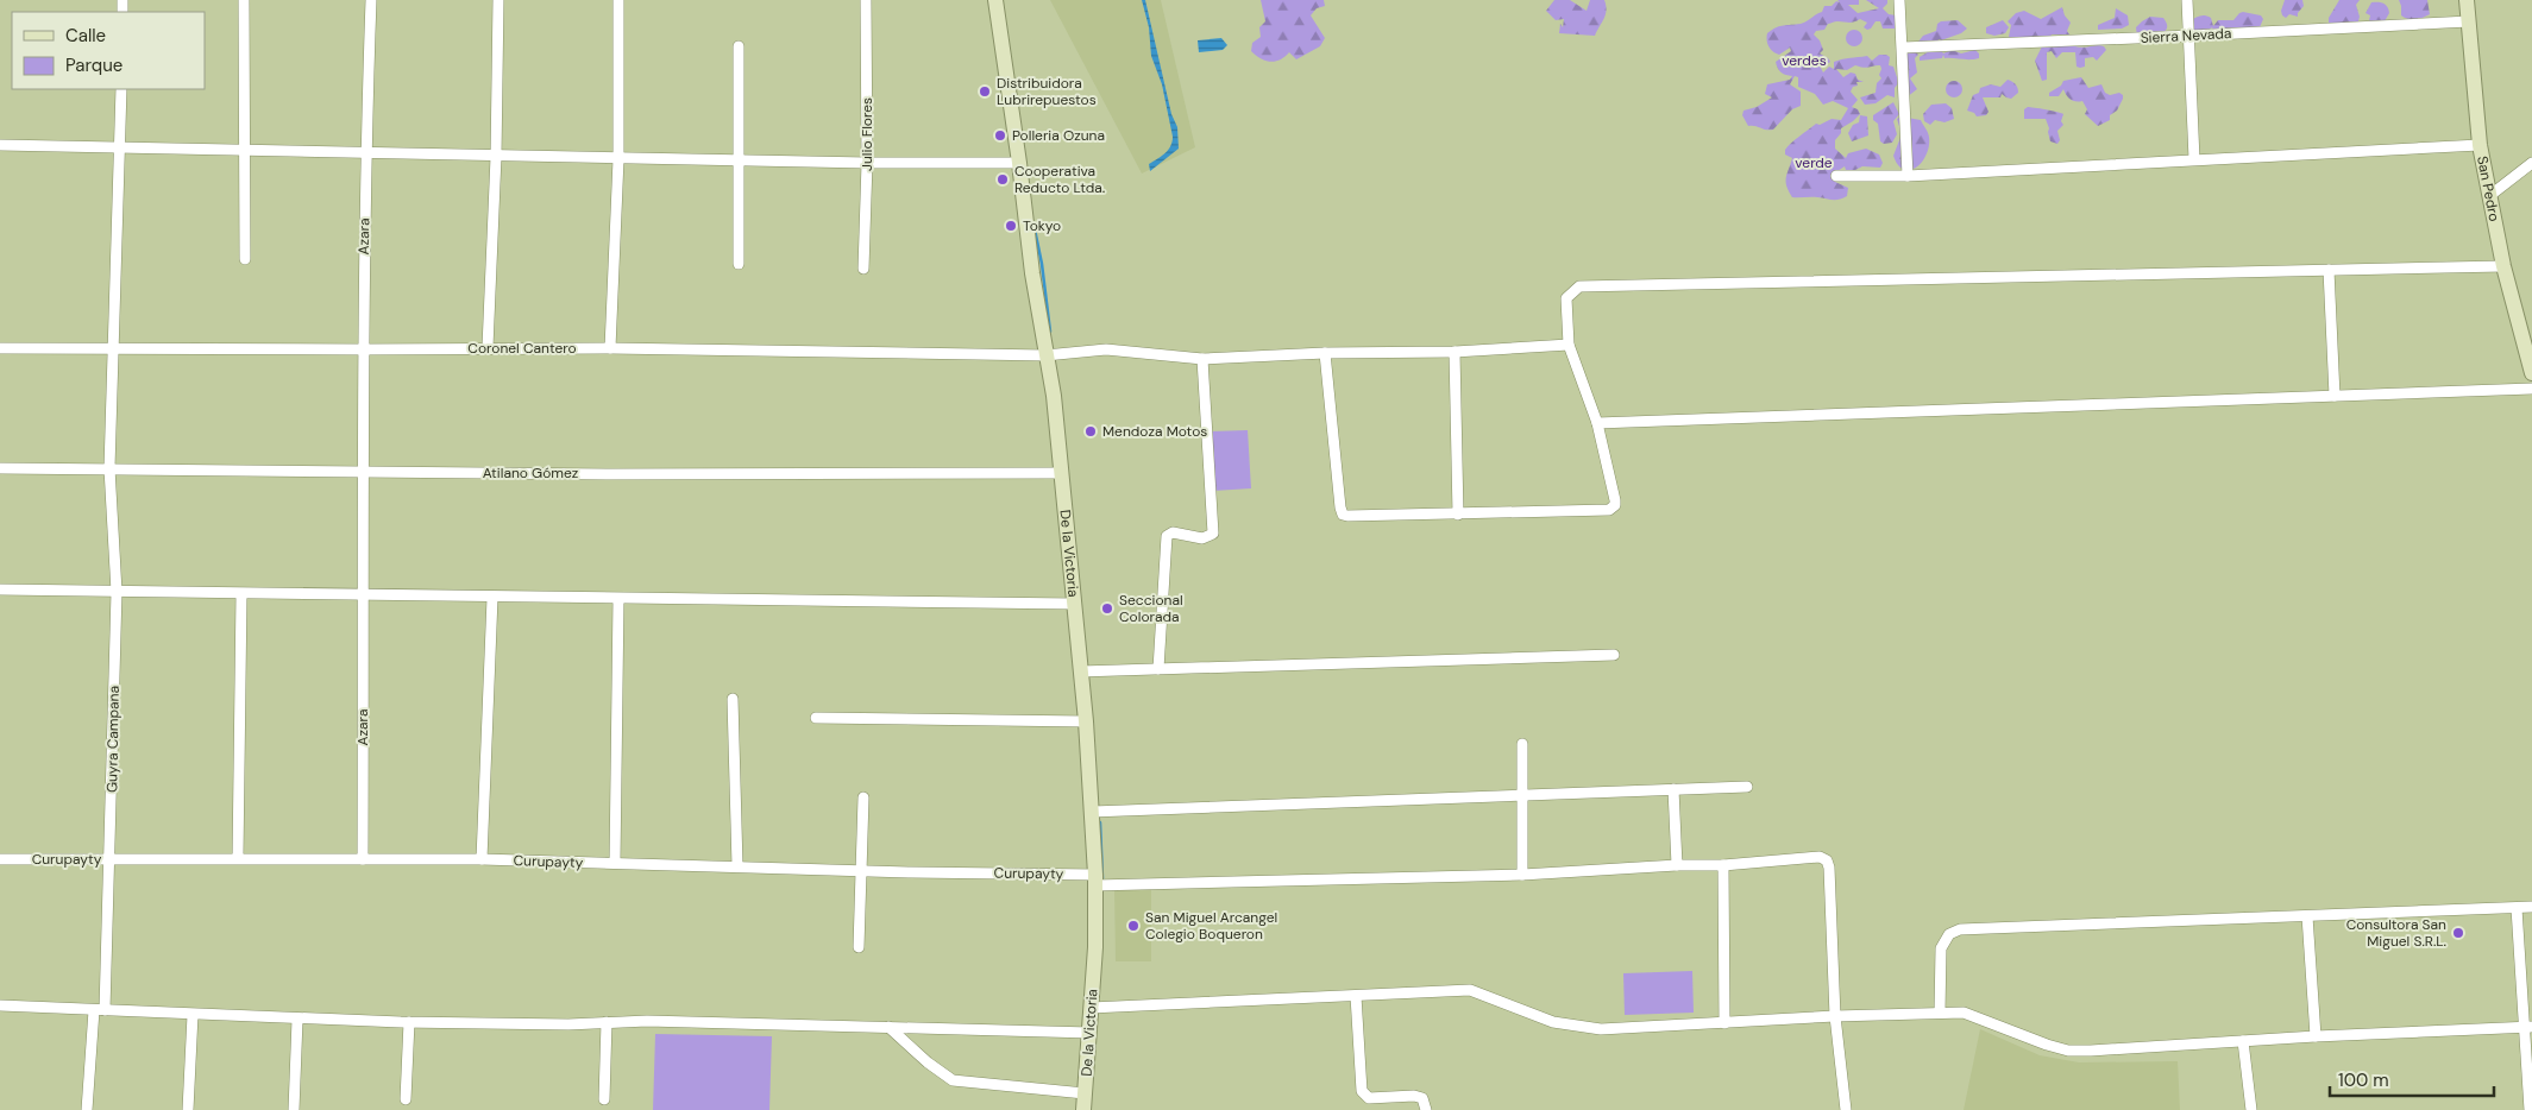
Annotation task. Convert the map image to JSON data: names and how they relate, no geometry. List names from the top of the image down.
{
  "streets": {
    "main road": ["San Pedro", "De la Victoria"],
    "street": [
      "Sierra Nevada",
      "Julio Flores",
      "Azara",
      "Coronel Cantero",
      "Atilano Gómez",
      "Guyra Campana",
      "Curupayty"
    ]
  },
  "crossings": [
    ["Sierra Nevada", "San Pedro"],
    ["Azara", "Coronel Cantero"],
    ["Azara", "Atilano Gómez"],
    ["Azara", "Curupayty"],
    ["Coronel Cantero", "De la Victoria"],
    ["Coronel Cantero", "Guyra Campana"],
    ["Atilano Gómez", "De la Victoria"],
    ["Atilano Gómez", "Guyra Campana"],
    ["De la Victoria", "Curupayty"],
    ["Guyra Campana", "Curupayty"]
  ],
  "parks": ["verdes", "verde"],
  "places": [
    "Distribuidora Lubrirepuestos",
    "Polleria Ozuna",
    "Cooperativa Reducto Ltda.",
    "Tokyo",
    "Mendoza Motos",
    "Seccional Colorada",
    "San Miguel Arcangel Colegio Boqueron",
    "Consultora San Miguel S.R.L."
  ],
  "legend": ["Calle", "Parque"],
  "scale_bar": "100 m"
}
